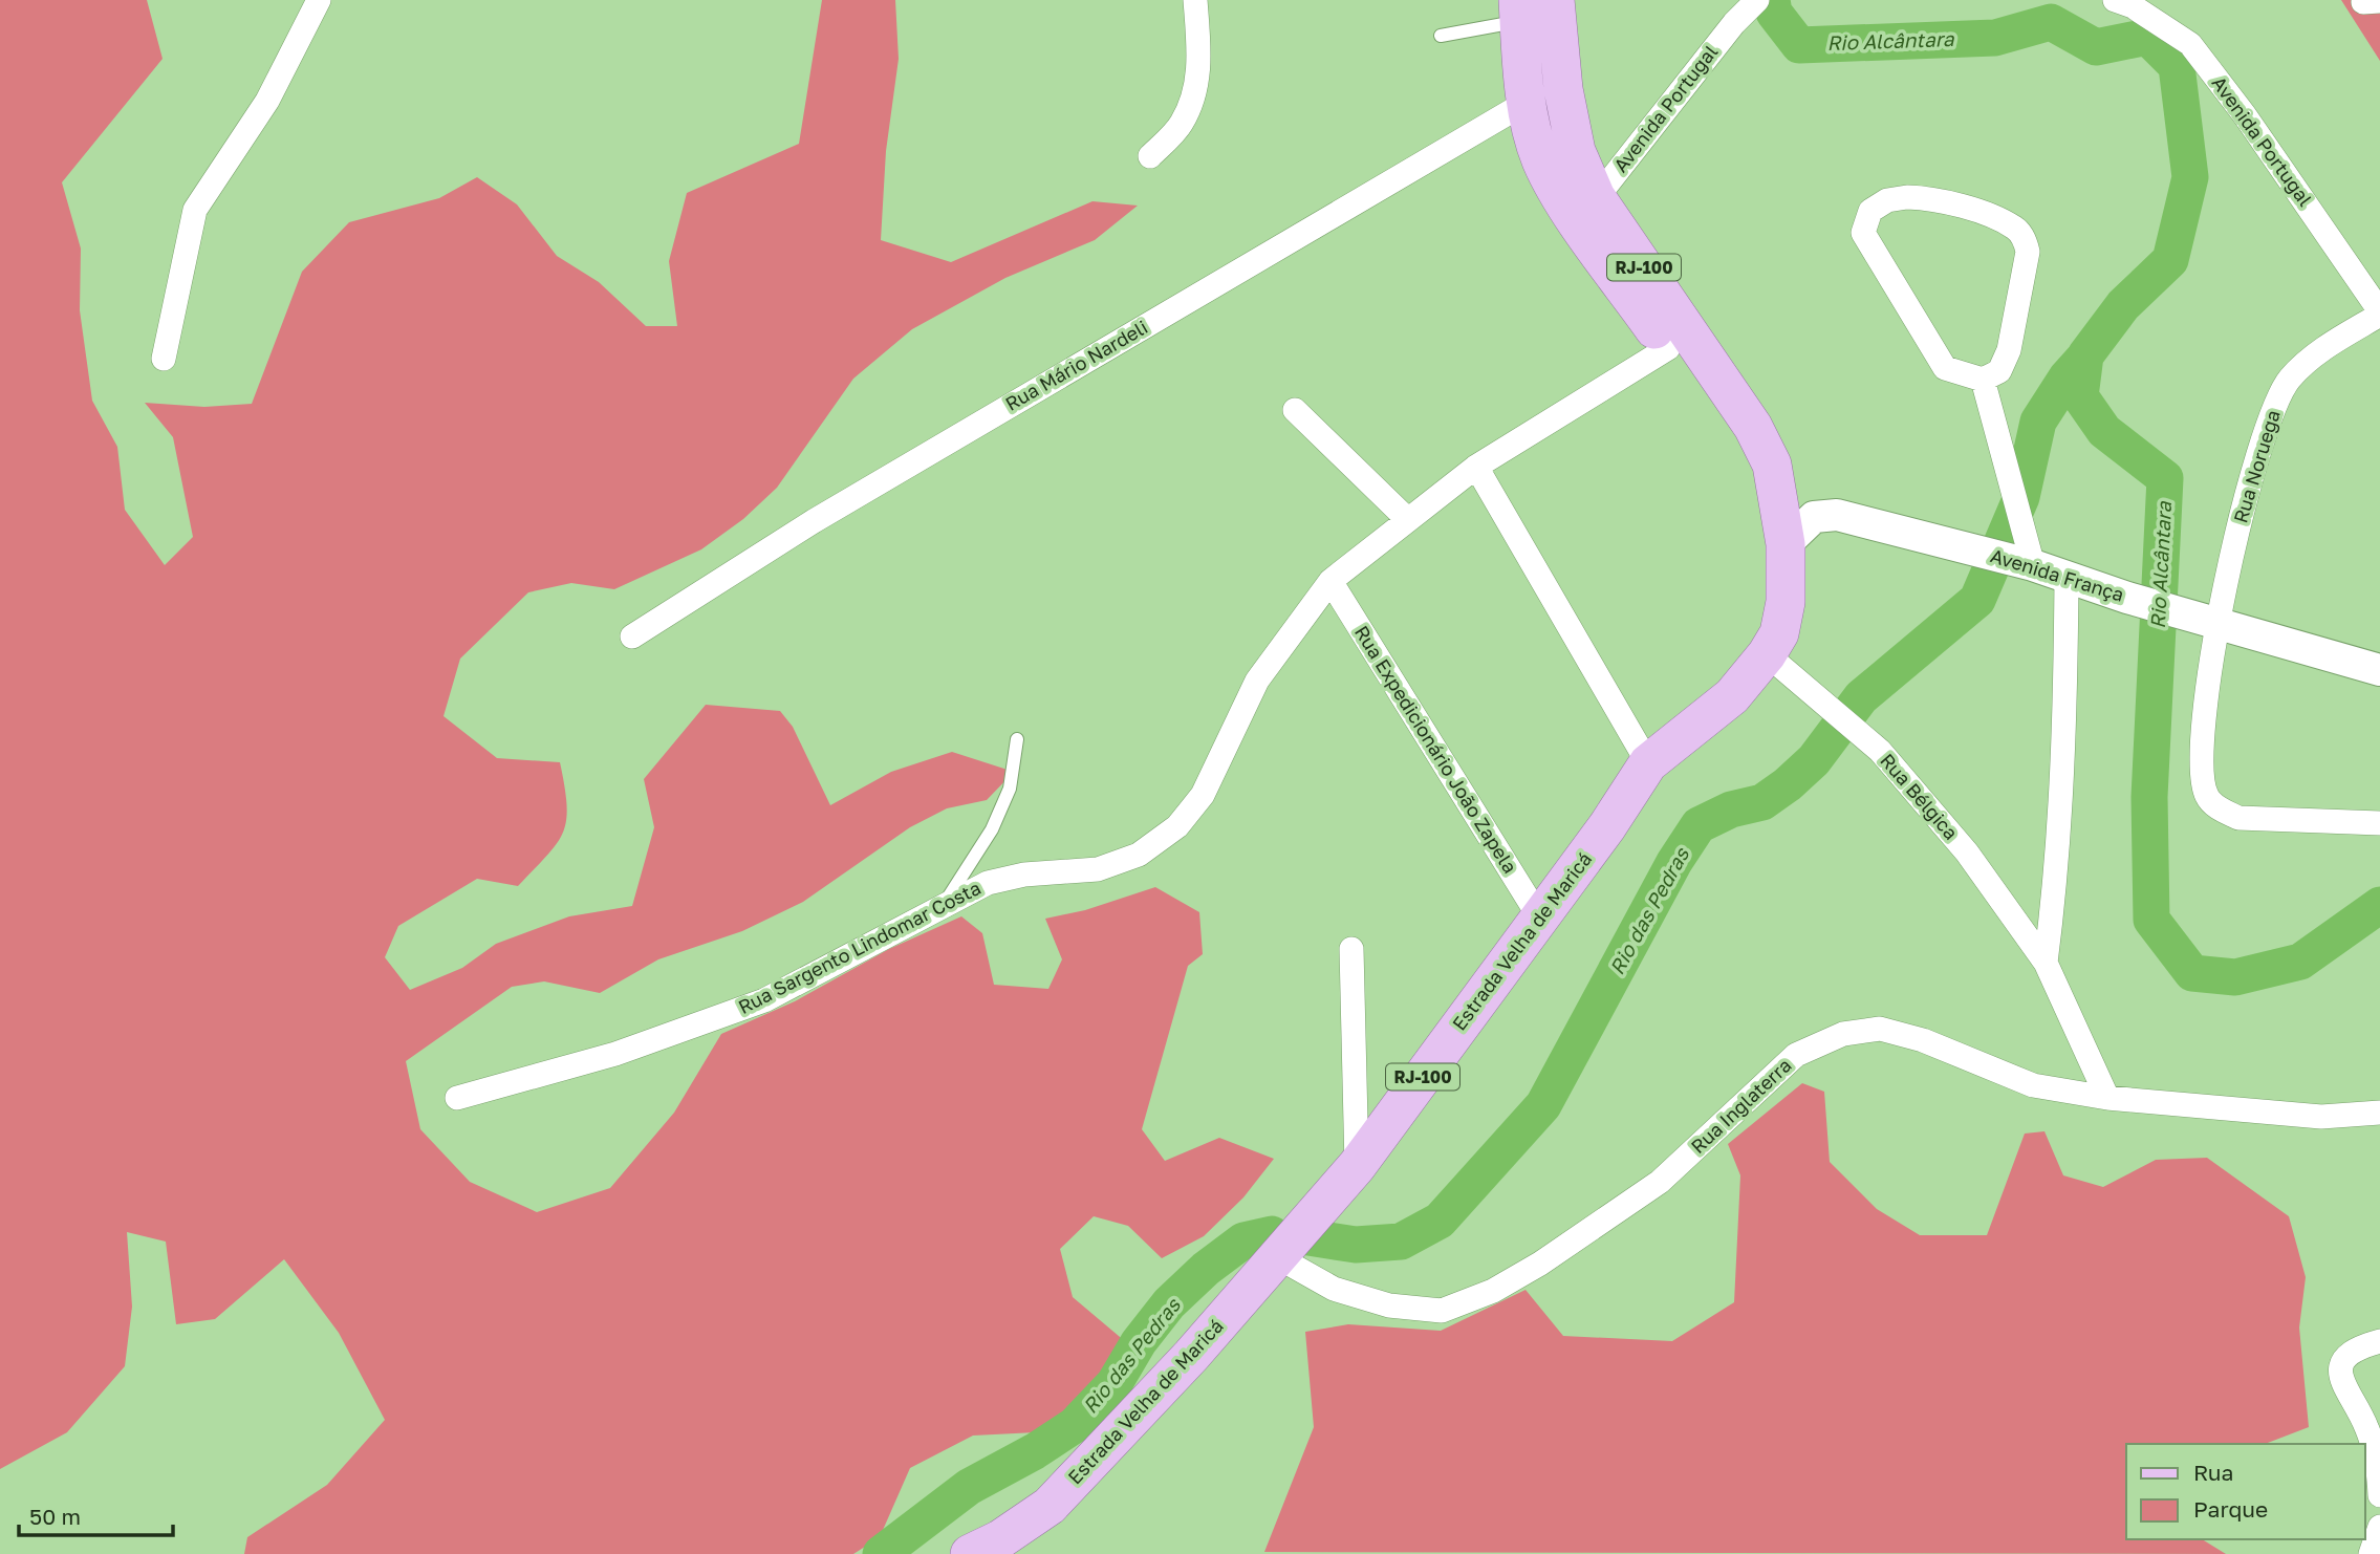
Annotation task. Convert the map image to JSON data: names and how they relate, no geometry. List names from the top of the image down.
{
  "streets": {
    "main road": ["RJ-100", "Estrada Velha de Maricá"],
    "street": [
      "Avenida Portugal",
      "Rua Mário Nardeli",
      "Rua Noruega",
      "Avenida França",
      "Rua Expedicionário João Zapela",
      "Rua Bélgica",
      "Rua Sargento Lindomar Costa",
      "Rua Inglaterra"
    ]
  },
  "crossings": [
    ["Avenida Portugal", "Rua Noruega"],
    ["Avenida Portugal", "Estrada Velha de Maricá"],
    ["Rua Mário Nardeli", "Estrada Velha de Maricá"],
    ["Rua Noruega", "Avenida França"],
    ["Avenida França", "Estrada Velha de Maricá"],
    ["Rua Expedicionário João Zapela", "Estrada Velha de Maricá"],
    ["Rua Expedicionário João Zapela", "Rua Sargento Lindomar Costa"],
    ["Rua Bélgica", "Estrada Velha de Maricá"],
    ["Rua Bélgica", "Rua Inglaterra"],
    ["Estrada Velha de Maricá", "Rua Sargento Lindomar Costa"],
    ["Estrada Velha de Maricá", "Rua Inglaterra"]
  ],
  "water": ["Rio Alcântara", "Rio das Pedras"],
  "legend": ["Rua", "Parque"],
  "scale_bar": "50 m"
}
